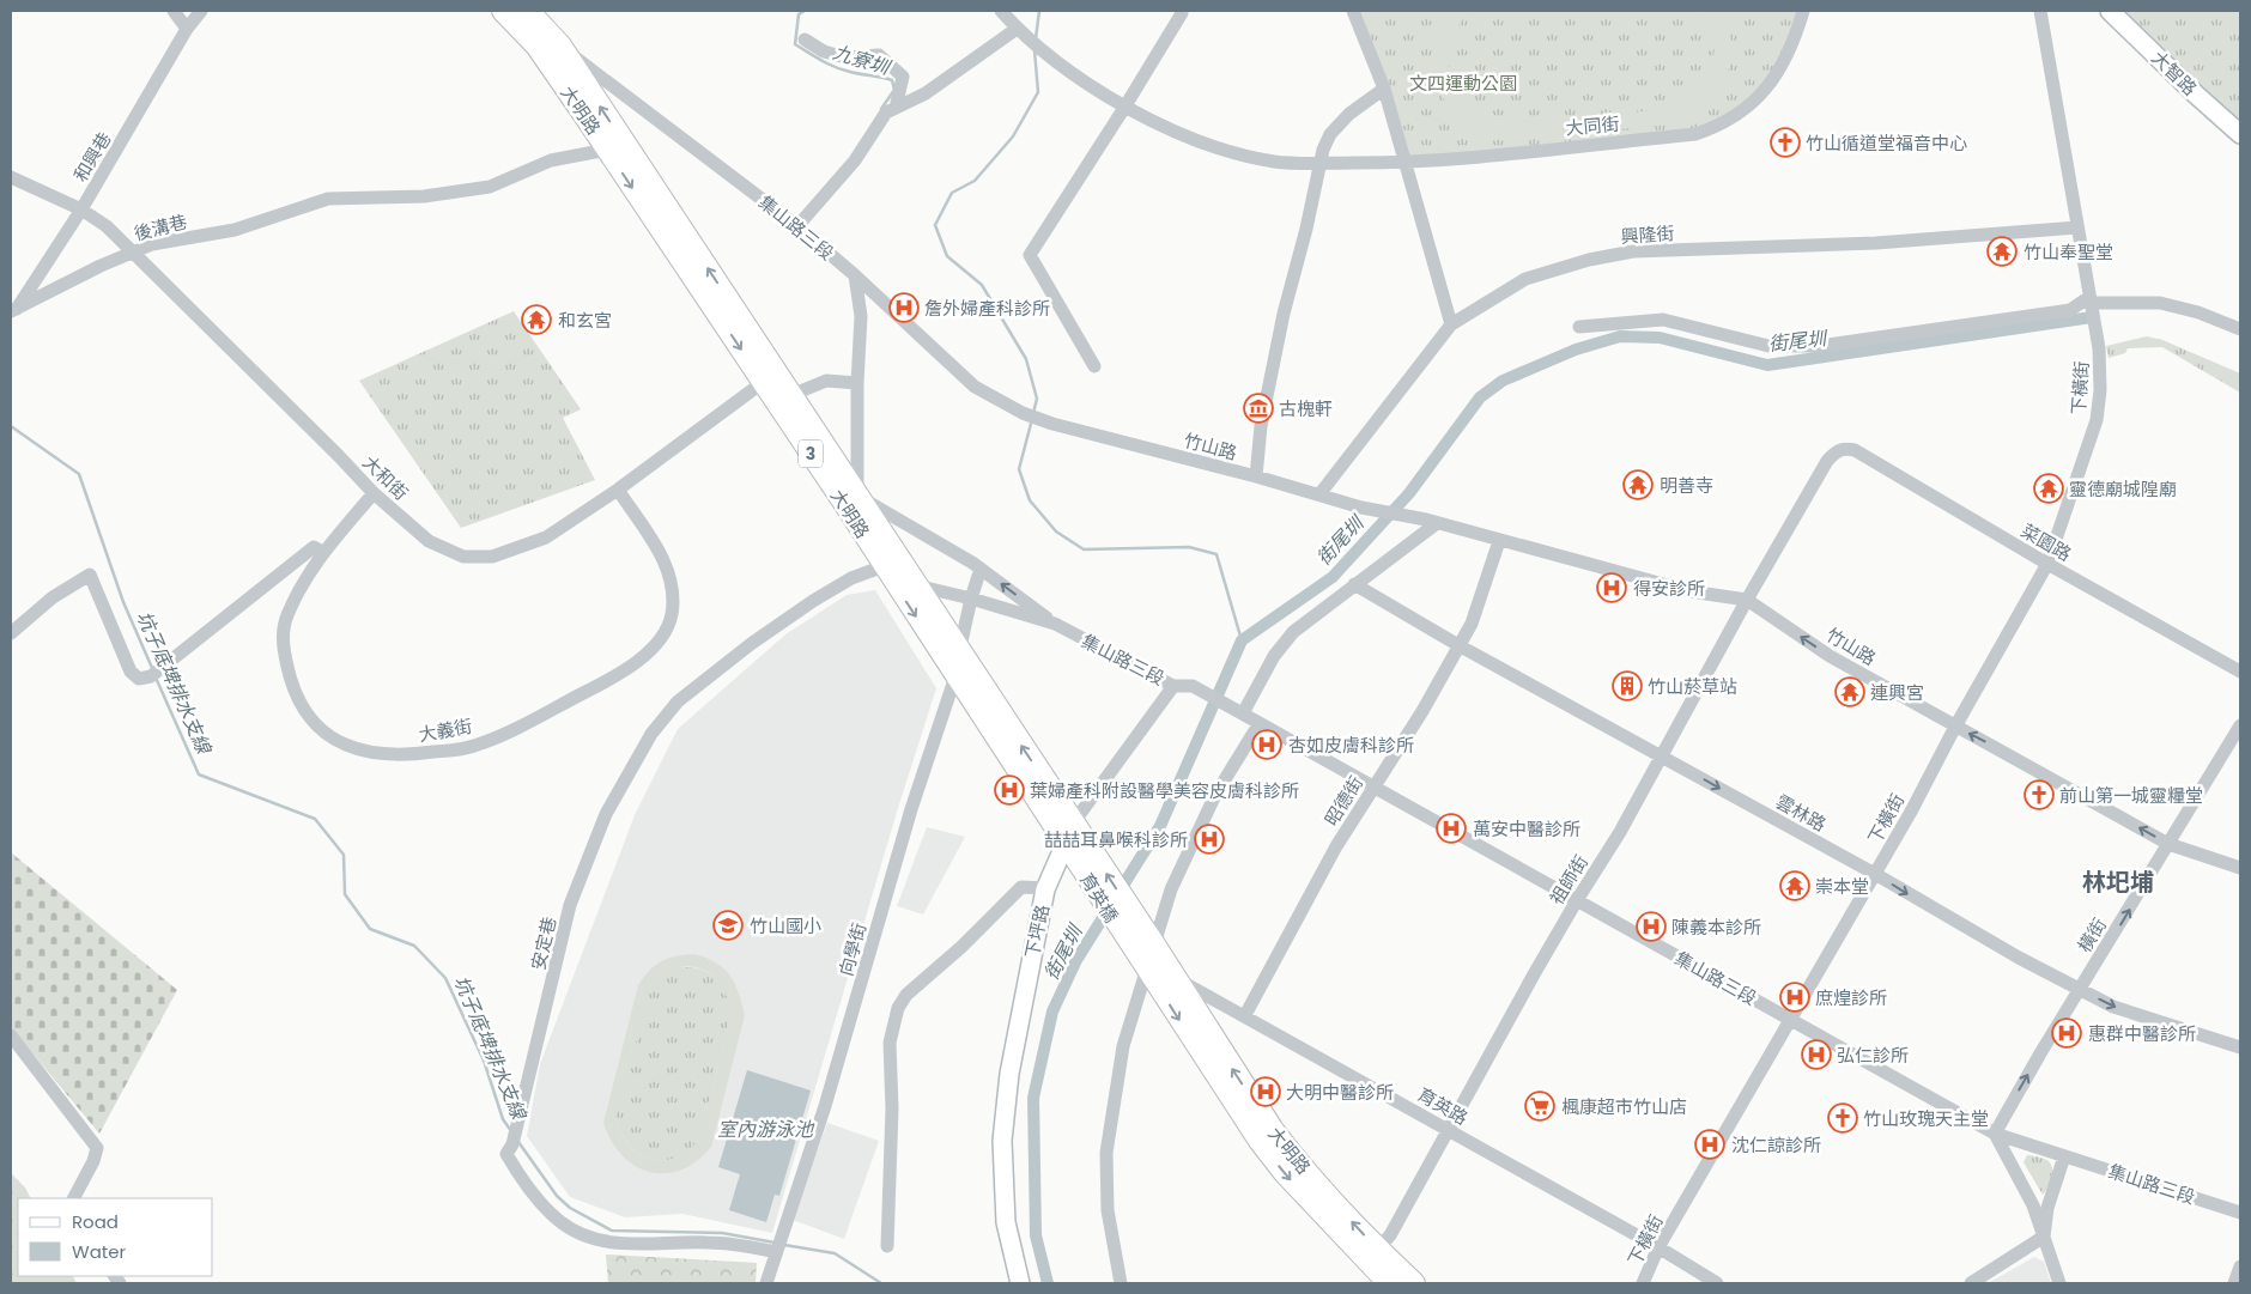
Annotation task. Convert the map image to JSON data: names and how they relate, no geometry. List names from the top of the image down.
{
  "streets": {
    "main road": [
      "大明路",
      "集山路三段",
      "3",
      "育英橋"
    ],
    "street": [
      "大智路",
      "大同街",
      "和興巷",
      "後溝巷",
      "興隆街",
      "下橫街",
      "竹山路",
      "大和街",
      "菜園路",
      "大義街",
      "昭德街",
      "雲林路",
      "祖師街",
      "下坪路",
      "橫街",
      "安定巷",
      "向學街",
      "育英路"
    ]
  },
  "crossings": [
    ["大明路", "後溝巷"],
    ["大明路", "集山路三段"],
    ["大明路", "3"],
    ["大明路", "大和街"],
    ["大明路", "祖師街"],
    ["大明路", "育英橋"],
    ["大明路", "下坪路"],
    ["大明路", "安定巷"],
    ["大明路", "向學街"],
    ["大明路", "育英路"],
    ["和興巷", "後溝巷"],
    ["和興巷", "大和街"],
    ["後溝巷", "大和街"],
    ["集山路三段", "下橫街"],
    ["集山路三段", "竹山路"],
    ["集山路三段", "昭德街"],
    ["集山路三段", "祖師街"],
    ["集山路三段", "下坪路"],
    ["集山路三段", "橫街"],
    ["集山路三段", "安定巷"],
    ["興隆街", "下橫街"],
    ["興隆街", "竹山路"],
    ["下橫街", "竹山路"],
    ["下橫街", "菜園路"],
    ["下橫街", "雲林路"],
    ["下橫街", "育英路"],
    ["竹山路", "昭德街"],
    ["竹山路", "祖師街"],
    ["竹山路", "橫街"],
    ["大和街", "大義街"],
    ["菜園路", "祖師街"],
    ["昭德街", "雲林路"],
    ["昭德街", "育英路"],
    ["雲林路", "祖師街"],
    ["雲林路", "橫街"],
    ["祖師街", "育英路"],
    ["安定巷", "向學街"]
  ],
  "one_way": ["竹山路", "雲林路", "橫街"],
  "districts": ["林圯埔"],
  "water": [
    "九寮圳",
    "街尾圳",
    "坑子底埤排水支線",
    "室內游泳池"
  ],
  "parks": ["文四運動公園"],
  "places": {
    "church": ["竹山循道堂福音中心", "前山第一城靈糧堂", "竹山玫瑰天主堂"],
    "temple": [
      "竹山奉聖堂",
      "和玄宮",
      "明善寺",
      "靈德廟城隍廟",
      "連興宮",
      "崇本堂"
    ],
    "hospital": [
      "詹外婦產科診所",
      "得安診所",
      "杏如皮膚科診所",
      "葉婦產科附設醫學美容皮膚科診所",
      "萬安中醫診所",
      "喆喆耳鼻喉科診所",
      "陳義本診所",
      "庶煌診所",
      "惠群中醫診所",
      "弘仁診所",
      "大明中醫診所",
      "沈仁諒診所"
    ],
    "museum": ["古槐軒"],
    "building": ["竹山菸草站"],
    "school or university": ["竹山國小"],
    "supermarket": ["楓康超市竹山店"]
  },
  "legend": ["Road", "Water"]
}
